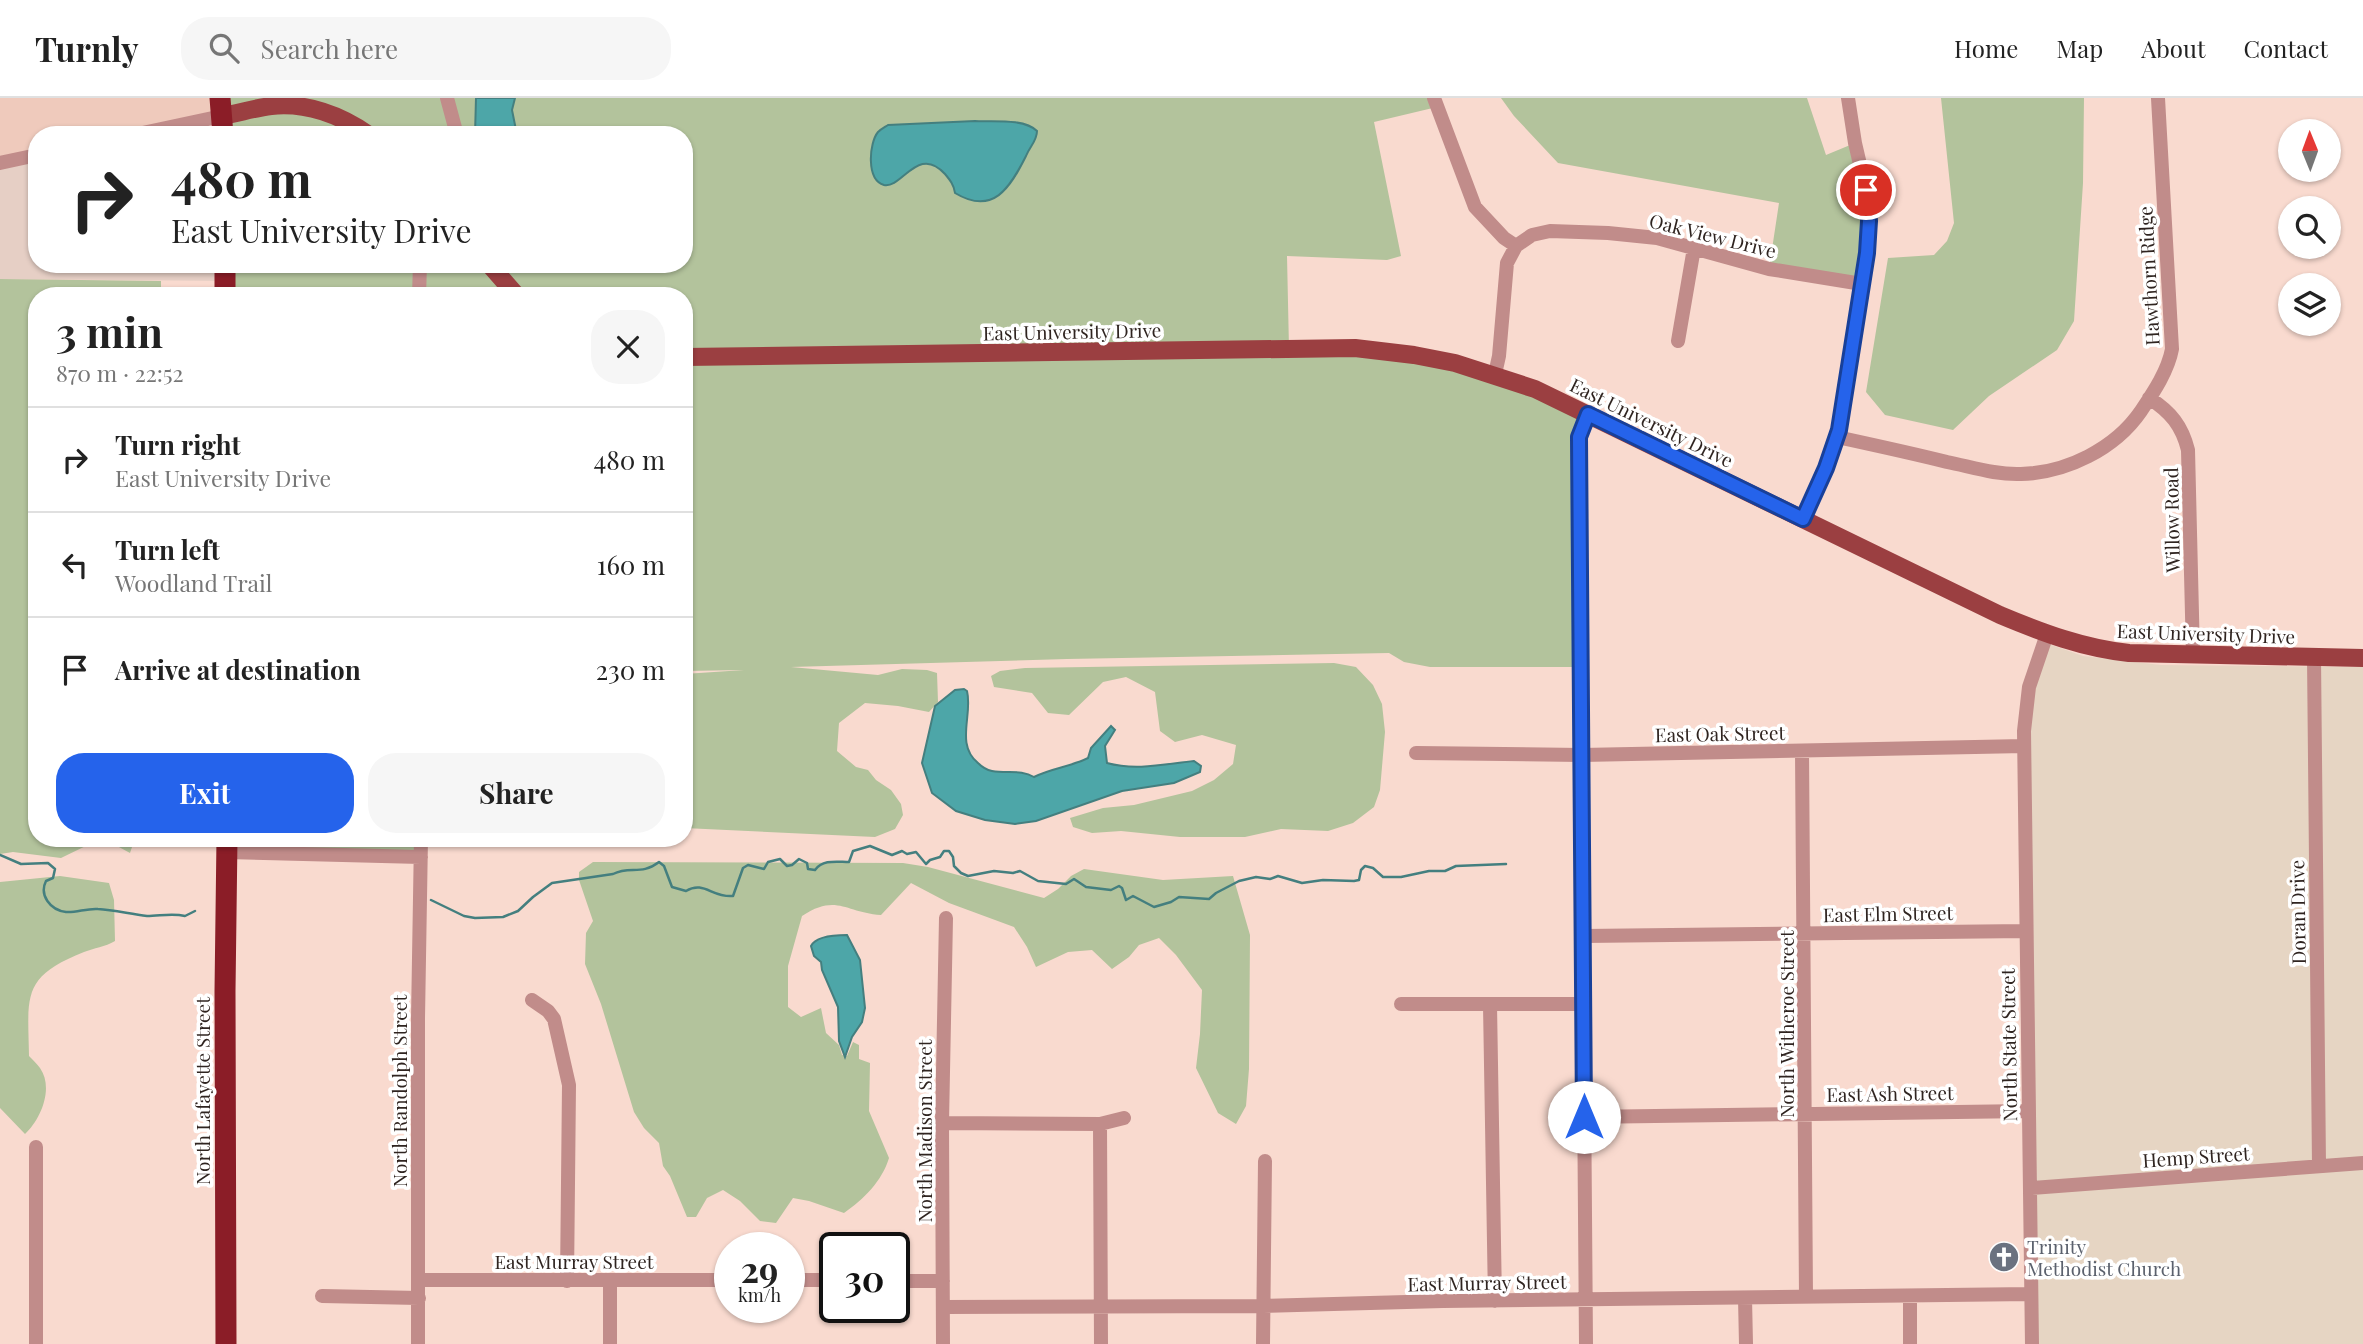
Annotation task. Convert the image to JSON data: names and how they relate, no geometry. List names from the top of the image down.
{
  "streets": {
    "highway": ["North Lafayette Street"],
    "main road": ["East University Drive"],
    "street": [
      "Oak View Drive",
      "Hawthorn Ridge",
      "Willow Road",
      "East Oak Street",
      "Doran Drive",
      "East Elm Street",
      "North Witheroe Street",
      "North State Street",
      "North Randolph Street",
      "East Ash Street",
      "North Madison Street",
      "Hemp Street",
      "East Murray Street"
    ]
  },
  "crossings": [
    ["Hawthorn Ridge", "Willow Road"],
    ["East University Drive", "Willow Road"],
    ["East University Drive", "Doran Drive"],
    ["East University Drive", "North State Street"],
    ["East Oak Street", "North Witheroe Street"],
    ["East Oak Street", "North State Street"],
    ["Doran Drive", "Hemp Street"],
    ["East Elm Street", "North Witheroe Street"],
    ["East Elm Street", "North State Street"],
    ["North Witheroe Street", "East Ash Street"],
    ["North Witheroe Street", "East Murray Street"],
    ["North State Street", "East Ash Street"],
    ["North State Street", "Hemp Street"],
    ["North State Street", "East Murray Street"],
    ["North Randolph Street", "East Murray Street"],
    ["North Madison Street", "East Murray Street"]
  ],
  "places": {
    "church": ["Trinity Methodist Church"]
  },
  "north": "top",
  "page": {
    "header": "Turnly",
    "search": "Search here",
    "nav": [
      "Home",
      "Map",
      "About",
      "Contact"
    ],
    "turn": ["480 m", "East University Drive"],
    "heading": ["3 min", "870 m · 22:52"],
    "list": [
      {
        "name": "Turn right",
        "note": "East University Drive",
        "value": "480 m"
      },
      {
        "name": "Turn left",
        "note": "Woodland Trail",
        "value": "160 m"
      },
      {
        "name": "Arrive at destination",
        "value": "230 m"
      }
    ],
    "buttons": ["Exit", "Share"],
    "speed": "29 km/h",
    "limit": "30"
  }
}
